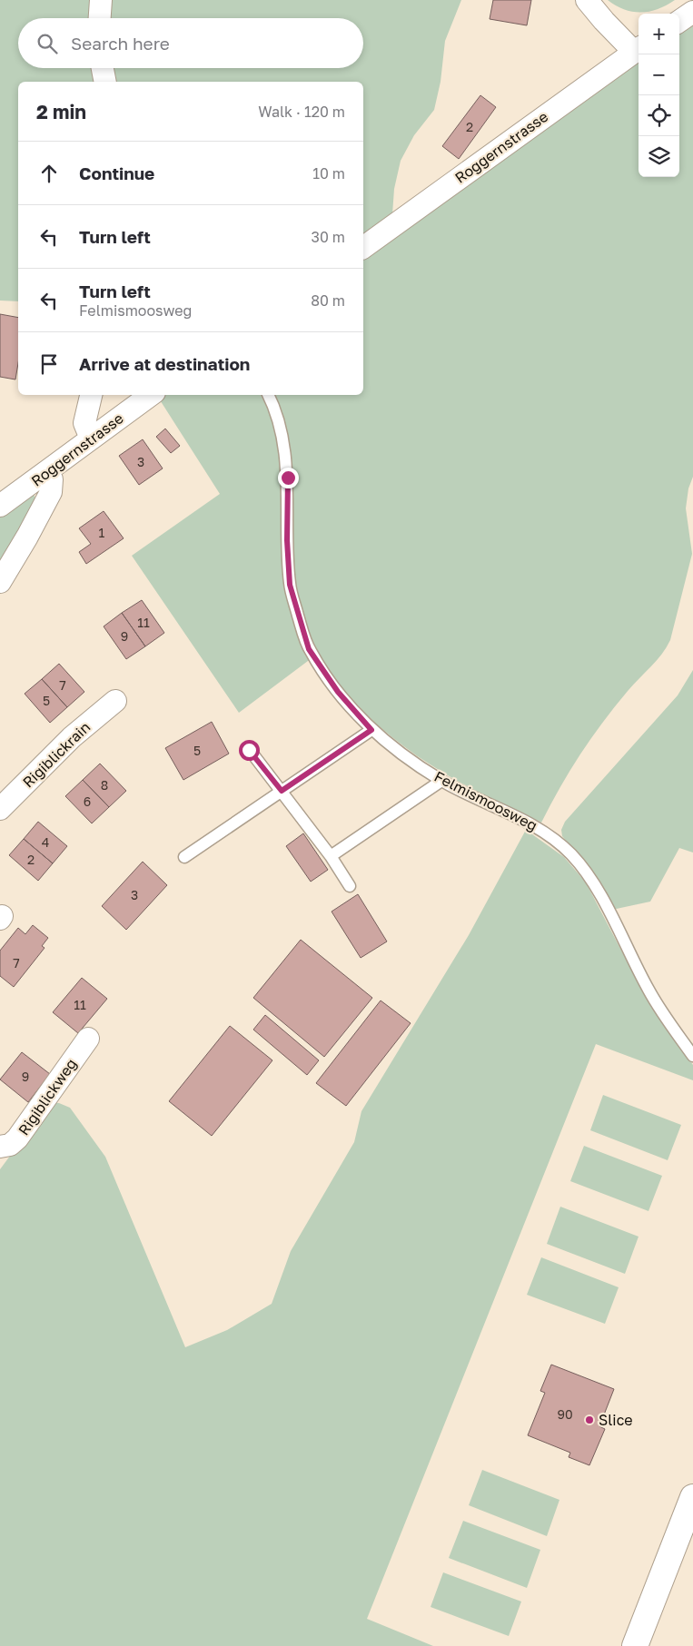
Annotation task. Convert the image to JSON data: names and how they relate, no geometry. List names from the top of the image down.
{
  "streets": {
    "street": ["Roggernstrasse", "Rigiblickrain", "Rigiblickweg"],
    "lane": ["Felmismoosweg"]
  },
  "places": ["Slice"],
  "house_numbers": [
    "2",
    "3",
    "1",
    "11",
    "9",
    "7",
    "5",
    "5",
    "8",
    "6",
    "4",
    "2",
    "3",
    "7",
    "11",
    "9",
    "90"
  ],
  "page": {
    "map_buttons": ["+", "−"],
    "search": "Search here",
    "heading": ["2 min", "Walk · 120 m"],
    "list": [
      ["Continue", "10 m"],
      ["Turn left", "30 m"],
      ["Turn left", "Felmismoosweg", "80 m"],
      "Arrive at destination"
    ]
  }
}
